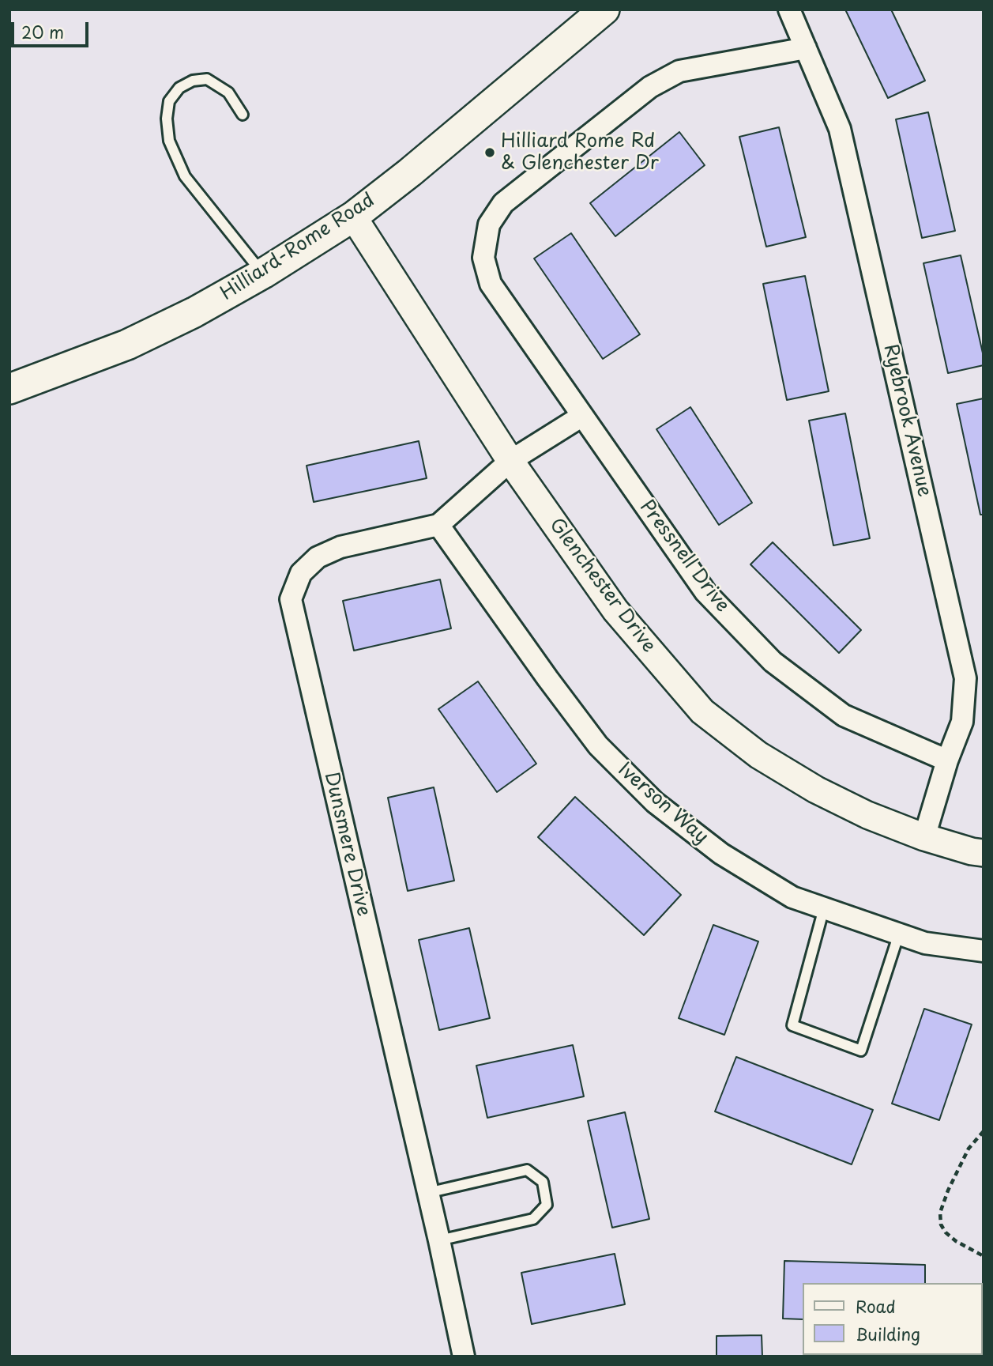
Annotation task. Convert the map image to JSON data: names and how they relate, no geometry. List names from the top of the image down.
{
  "streets": {
    "main road": ["Hilliard-Rome Road"],
    "street": [
      "Ryebrook Avenue",
      "Pressnell Drive",
      "Glenchester Drive",
      "Iverson Way",
      "Dunsmere Drive"
    ]
  },
  "crossings": [
    ["Hilliard-Rome Road", "Glenchester Drive"],
    ["Ryebrook Avenue", "Pressnell Drive"],
    ["Ryebrook Avenue", "Glenchester Drive"],
    ["Glenchester Drive", "Dunsmere Drive"],
    ["Iverson Way", "Dunsmere Drive"]
  ],
  "places": ["Hilliard Rome Rd & Glenchester Dr"],
  "legend": ["Road", "Building"],
  "scale_bar": "20 m"
}
